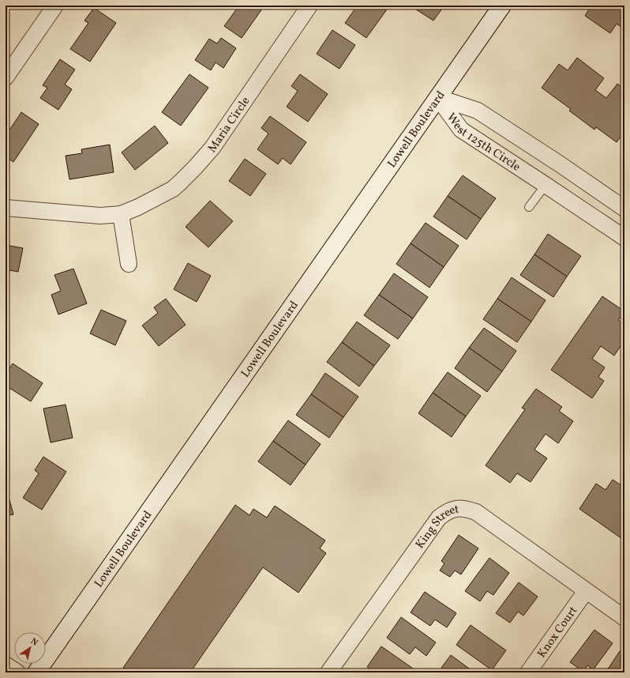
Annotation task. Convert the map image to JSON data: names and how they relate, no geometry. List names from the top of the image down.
{
  "streets": {
    "main road": ["Lowell Boulevard"],
    "street": [
      "Maria Circle",
      "West 125th Circle",
      "King Street",
      "Knox Court"
    ]
  },
  "crossings": [
    ["Lowell Boulevard", "West 125th Circle"],
    ["King Street", "Knox Court"]
  ],
  "north": "top right"
}
